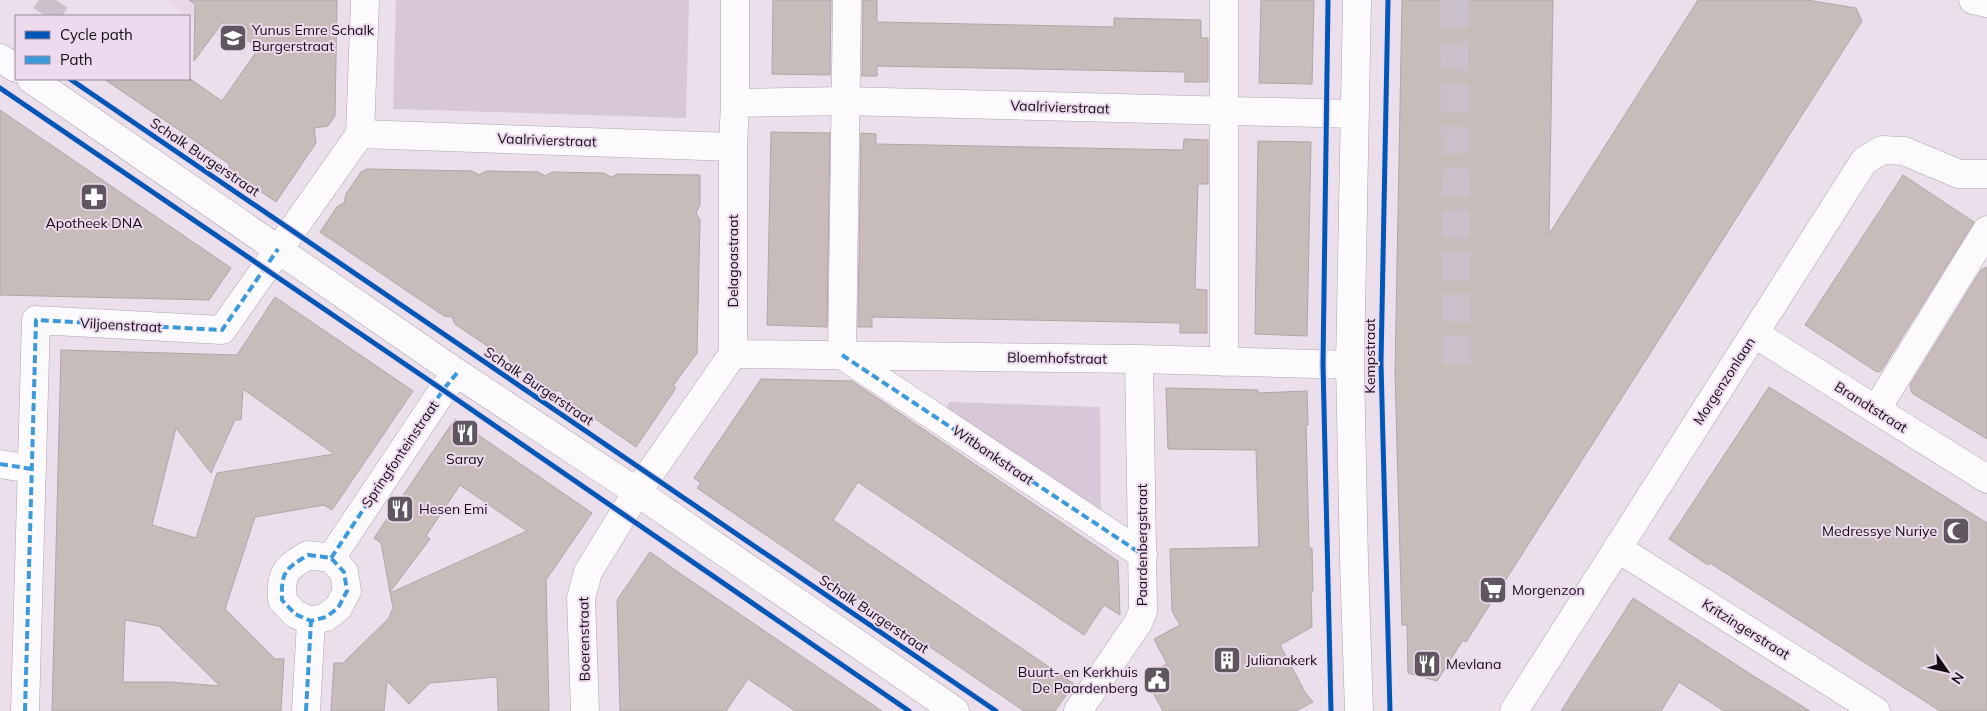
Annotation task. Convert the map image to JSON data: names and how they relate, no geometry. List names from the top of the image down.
{
  "streets": {
    "street": [
      "Vaalrivierstraat",
      "Delagoastraat",
      "Viljoenstraat",
      "Kempstraat",
      "Bloemhofstraat",
      "Morgenzonlaan",
      "Brandtstraat",
      "Springfonteinstraat",
      "Witbankstraat",
      "Paardenbergstraat",
      "Kritzingerstraat",
      "Boerenstraat"
    ],
    "cycle path": ["Schalk Burgerstraat"]
  },
  "crossings": [
    ["Vaalrivierstraat", "Delagoastraat"],
    ["Vaalrivierstraat", "Viljoenstraat"],
    ["Vaalrivierstraat", "Kempstraat"],
    ["Delagoastraat", "Bloemhofstraat"],
    ["Kempstraat", "Bloemhofstraat"],
    ["Bloemhofstraat", "Witbankstraat"],
    ["Bloemhofstraat", "Paardenbergstraat"],
    ["Morgenzonlaan", "Brandtstraat"],
    ["Morgenzonlaan", "Kritzingerstraat"],
    ["Witbankstraat", "Paardenbergstraat"]
  ],
  "places": {
    "school or university": ["Yunus Emre Schalk Burgerstraat"],
    "pharmacy": ["Apotheek DNA"],
    "restaurant": ["Saray", "Hesen Emi", "Mevlana"],
    "mosque": ["Medressye Nuriye"],
    "supermarket": ["Morgenzon"],
    "building": ["Julianakerk"],
    "public building": ["Buurt- en Kerkhuis De Paardenberg"]
  },
  "legend": ["Cycle path", "Path"],
  "north": "bottom right"
}
